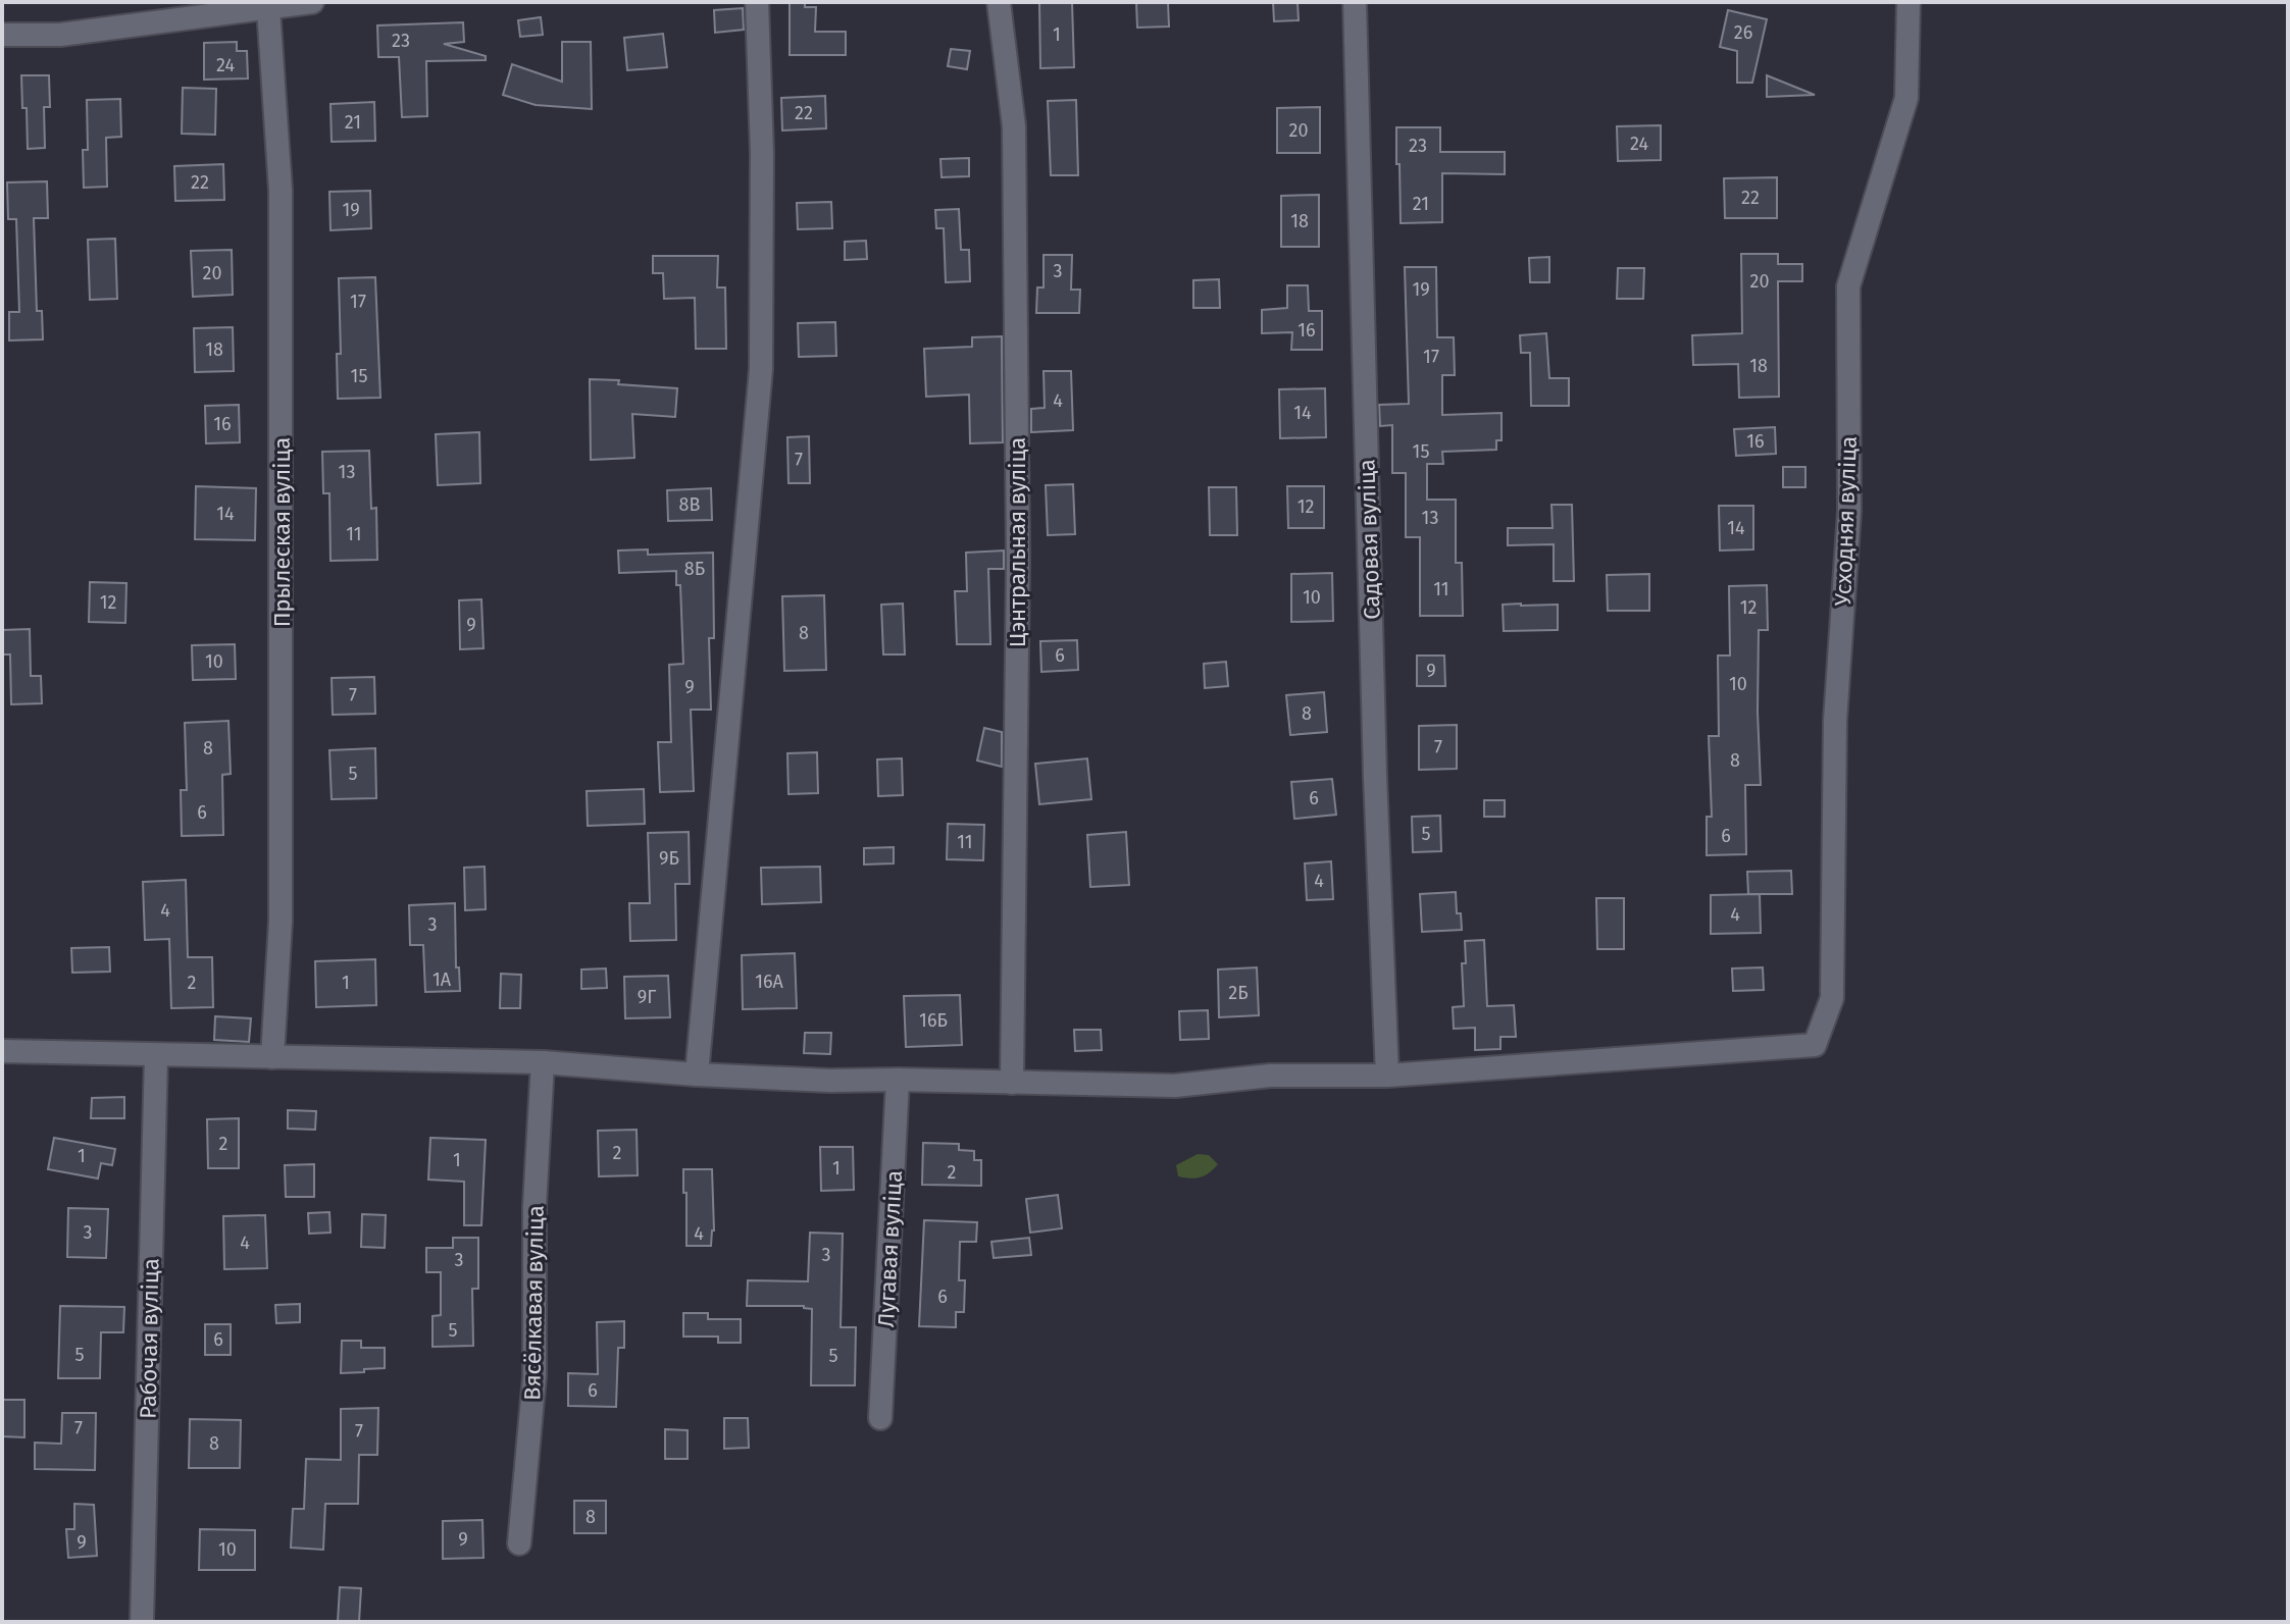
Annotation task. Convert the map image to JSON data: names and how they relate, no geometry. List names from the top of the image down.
{
  "streets": {
    "street": [
      "Усходняя вуліца",
      "Прылеская вуліца",
      "Садовая вуліца",
      "Цэнтральная вуліца",
      "Лугавая вуліца",
      "Вясёлкавая вуліца",
      "Рабочая вуліца"
    ]
  },
  "crossings": [
    ["Усходняя вуліца", "Садовая вуліца"]
  ],
  "house_numbers": [
    "26",
    "1",
    "23",
    "24",
    "22",
    "21",
    "20",
    "24",
    "23",
    "22",
    "22",
    "21",
    "19",
    "18",
    "3",
    "20",
    "20",
    "19",
    "17",
    "16",
    "18",
    "17",
    "18",
    "15",
    "4",
    "14",
    "16",
    "16",
    "15",
    "7",
    "13",
    "8В",
    "12",
    "14",
    "13",
    "14",
    "11",
    "8Б",
    "11",
    "10",
    "12",
    "12",
    "9",
    "8",
    "6",
    "10",
    "9",
    "10",
    "9",
    "7",
    "8",
    "7",
    "8",
    "8",
    "5",
    "6",
    "6",
    "5",
    "6",
    "11",
    "9Б",
    "4",
    "4",
    "4",
    "3",
    "1А",
    "16А",
    "2",
    "1",
    "2Б",
    "9Г",
    "16Б",
    "2",
    "2",
    "1",
    "1",
    "1",
    "2",
    "3",
    "4",
    "4",
    "3",
    "3",
    "6",
    "5",
    "6",
    "5",
    "5",
    "6",
    "7",
    "7",
    "8",
    "8",
    "9",
    "9",
    "10"
  ]
}
